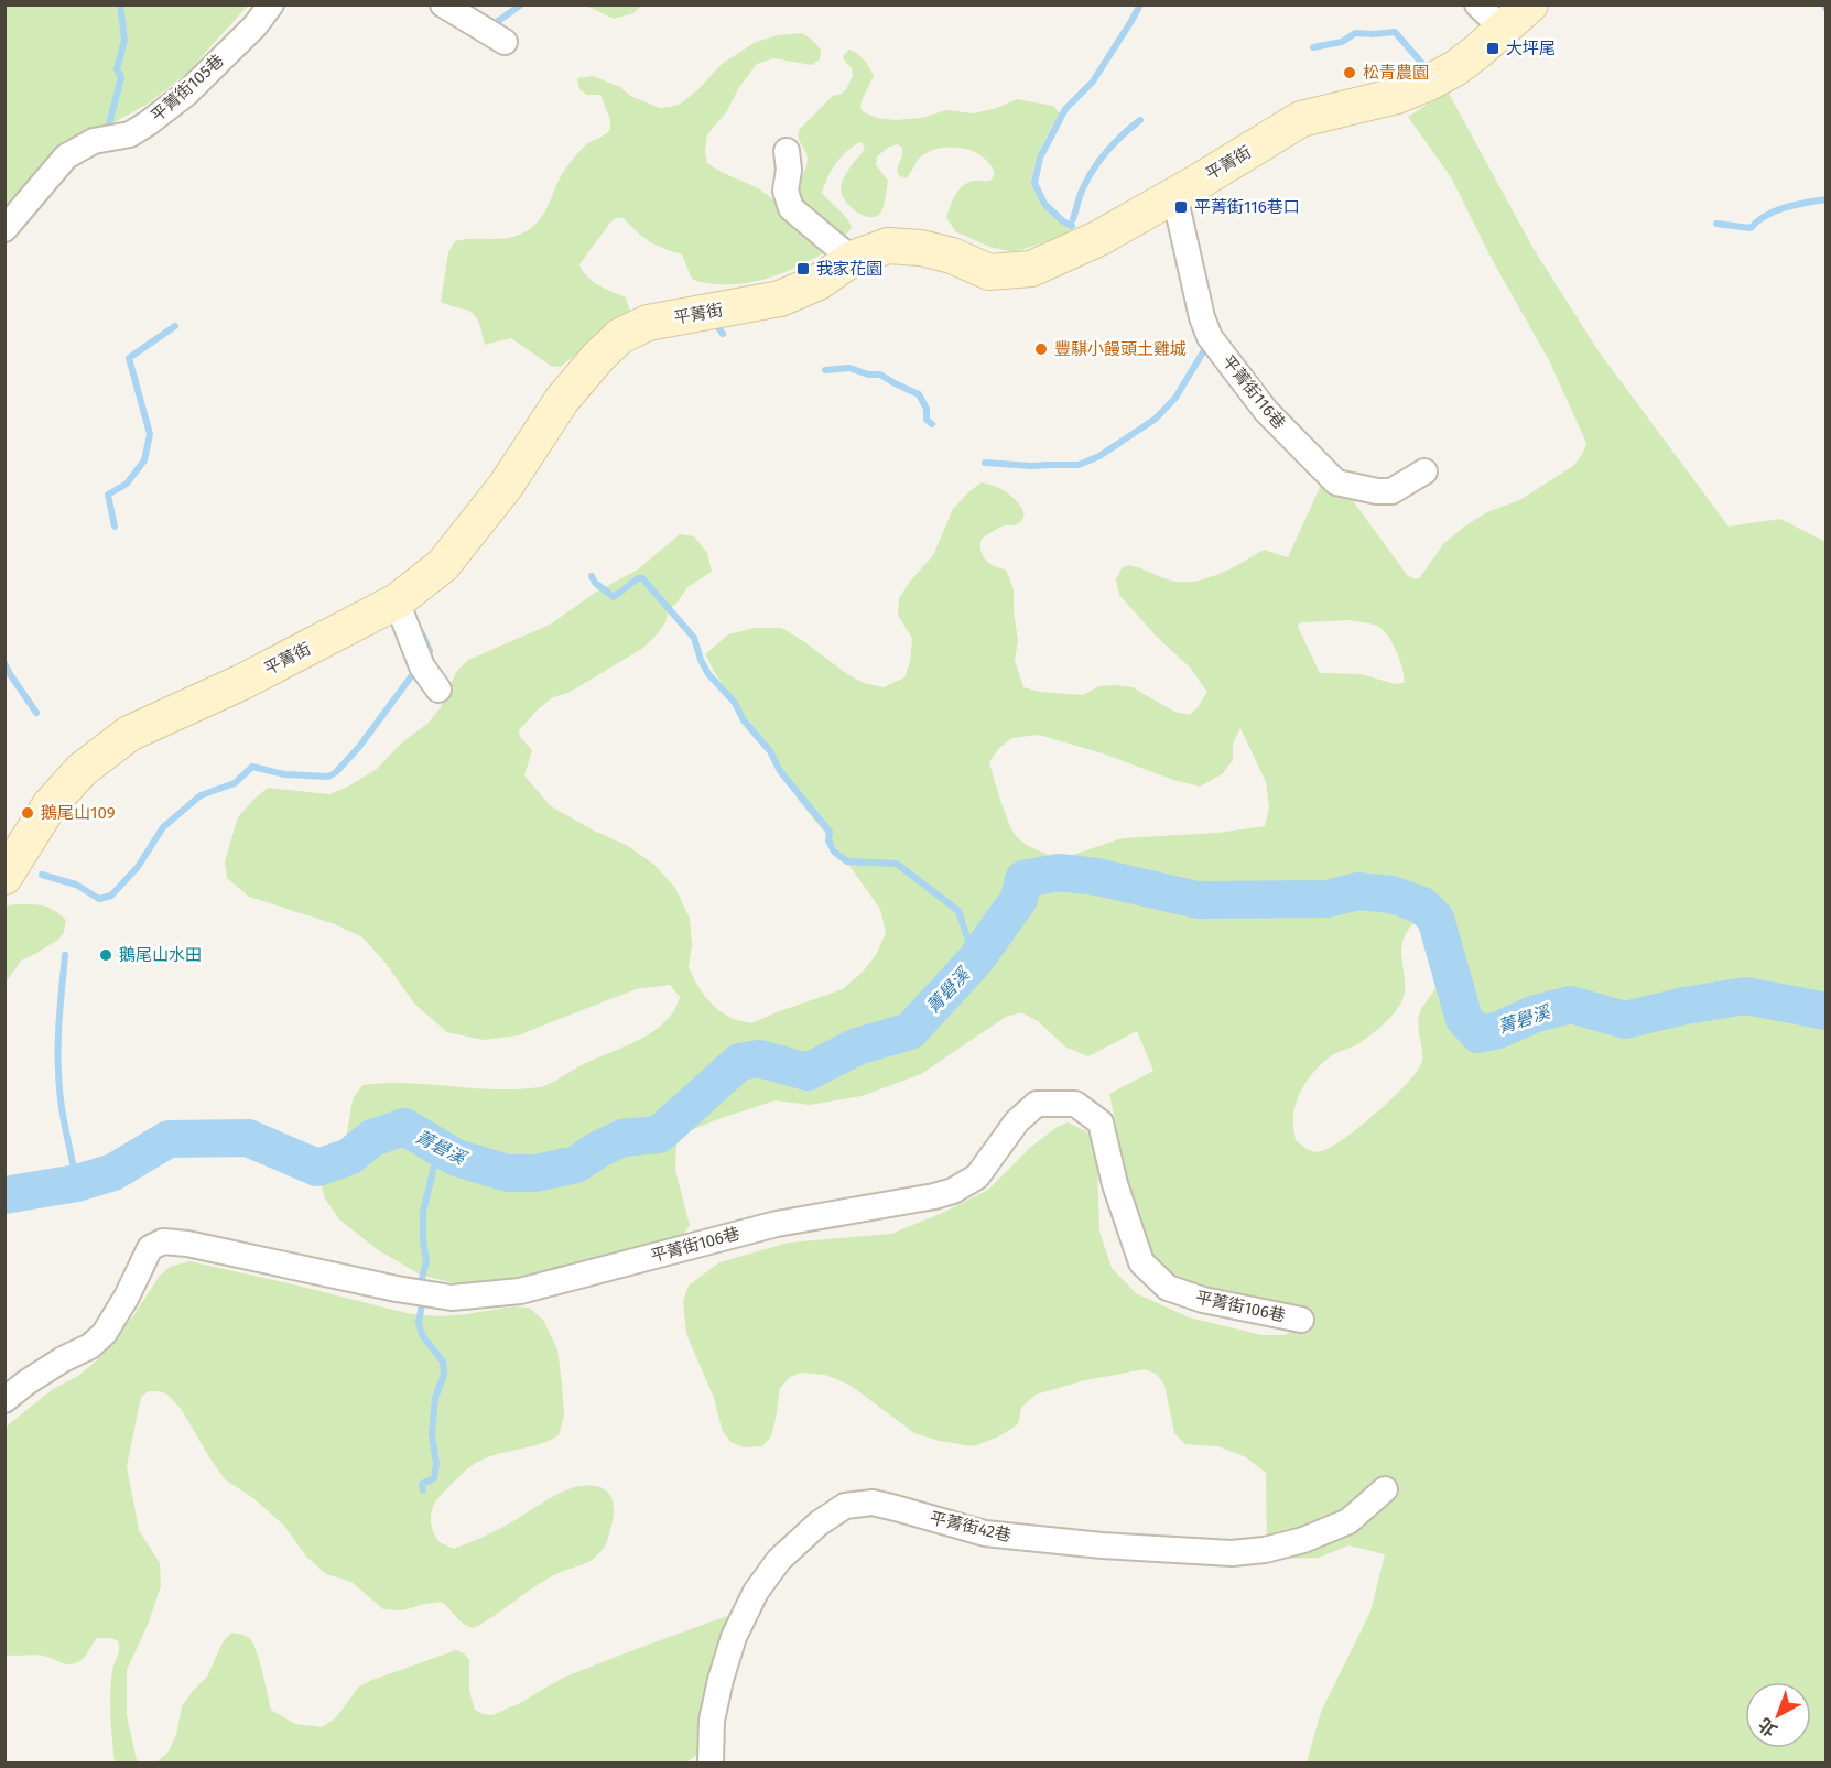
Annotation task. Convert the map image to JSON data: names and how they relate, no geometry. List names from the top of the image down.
{
  "streets": {
    "street": [
      "平菁街105巷",
      "平菁街",
      "平菁街116巷",
      "平菁街106巷",
      "平菁街42巷"
    ]
  },
  "crossings": [
    ["平菁街", "平菁街116巷"]
  ],
  "water": ["菁礐溪"],
  "places": {
    "transit": ["大坪尾", "平菁街116巷口", "我家花園"],
    "other": [
      "松青農園",
      "豐騏小饅頭土雞城",
      "鵝尾山109",
      "鵝尾山水田"
    ]
  },
  "north": "bottom left"
}
